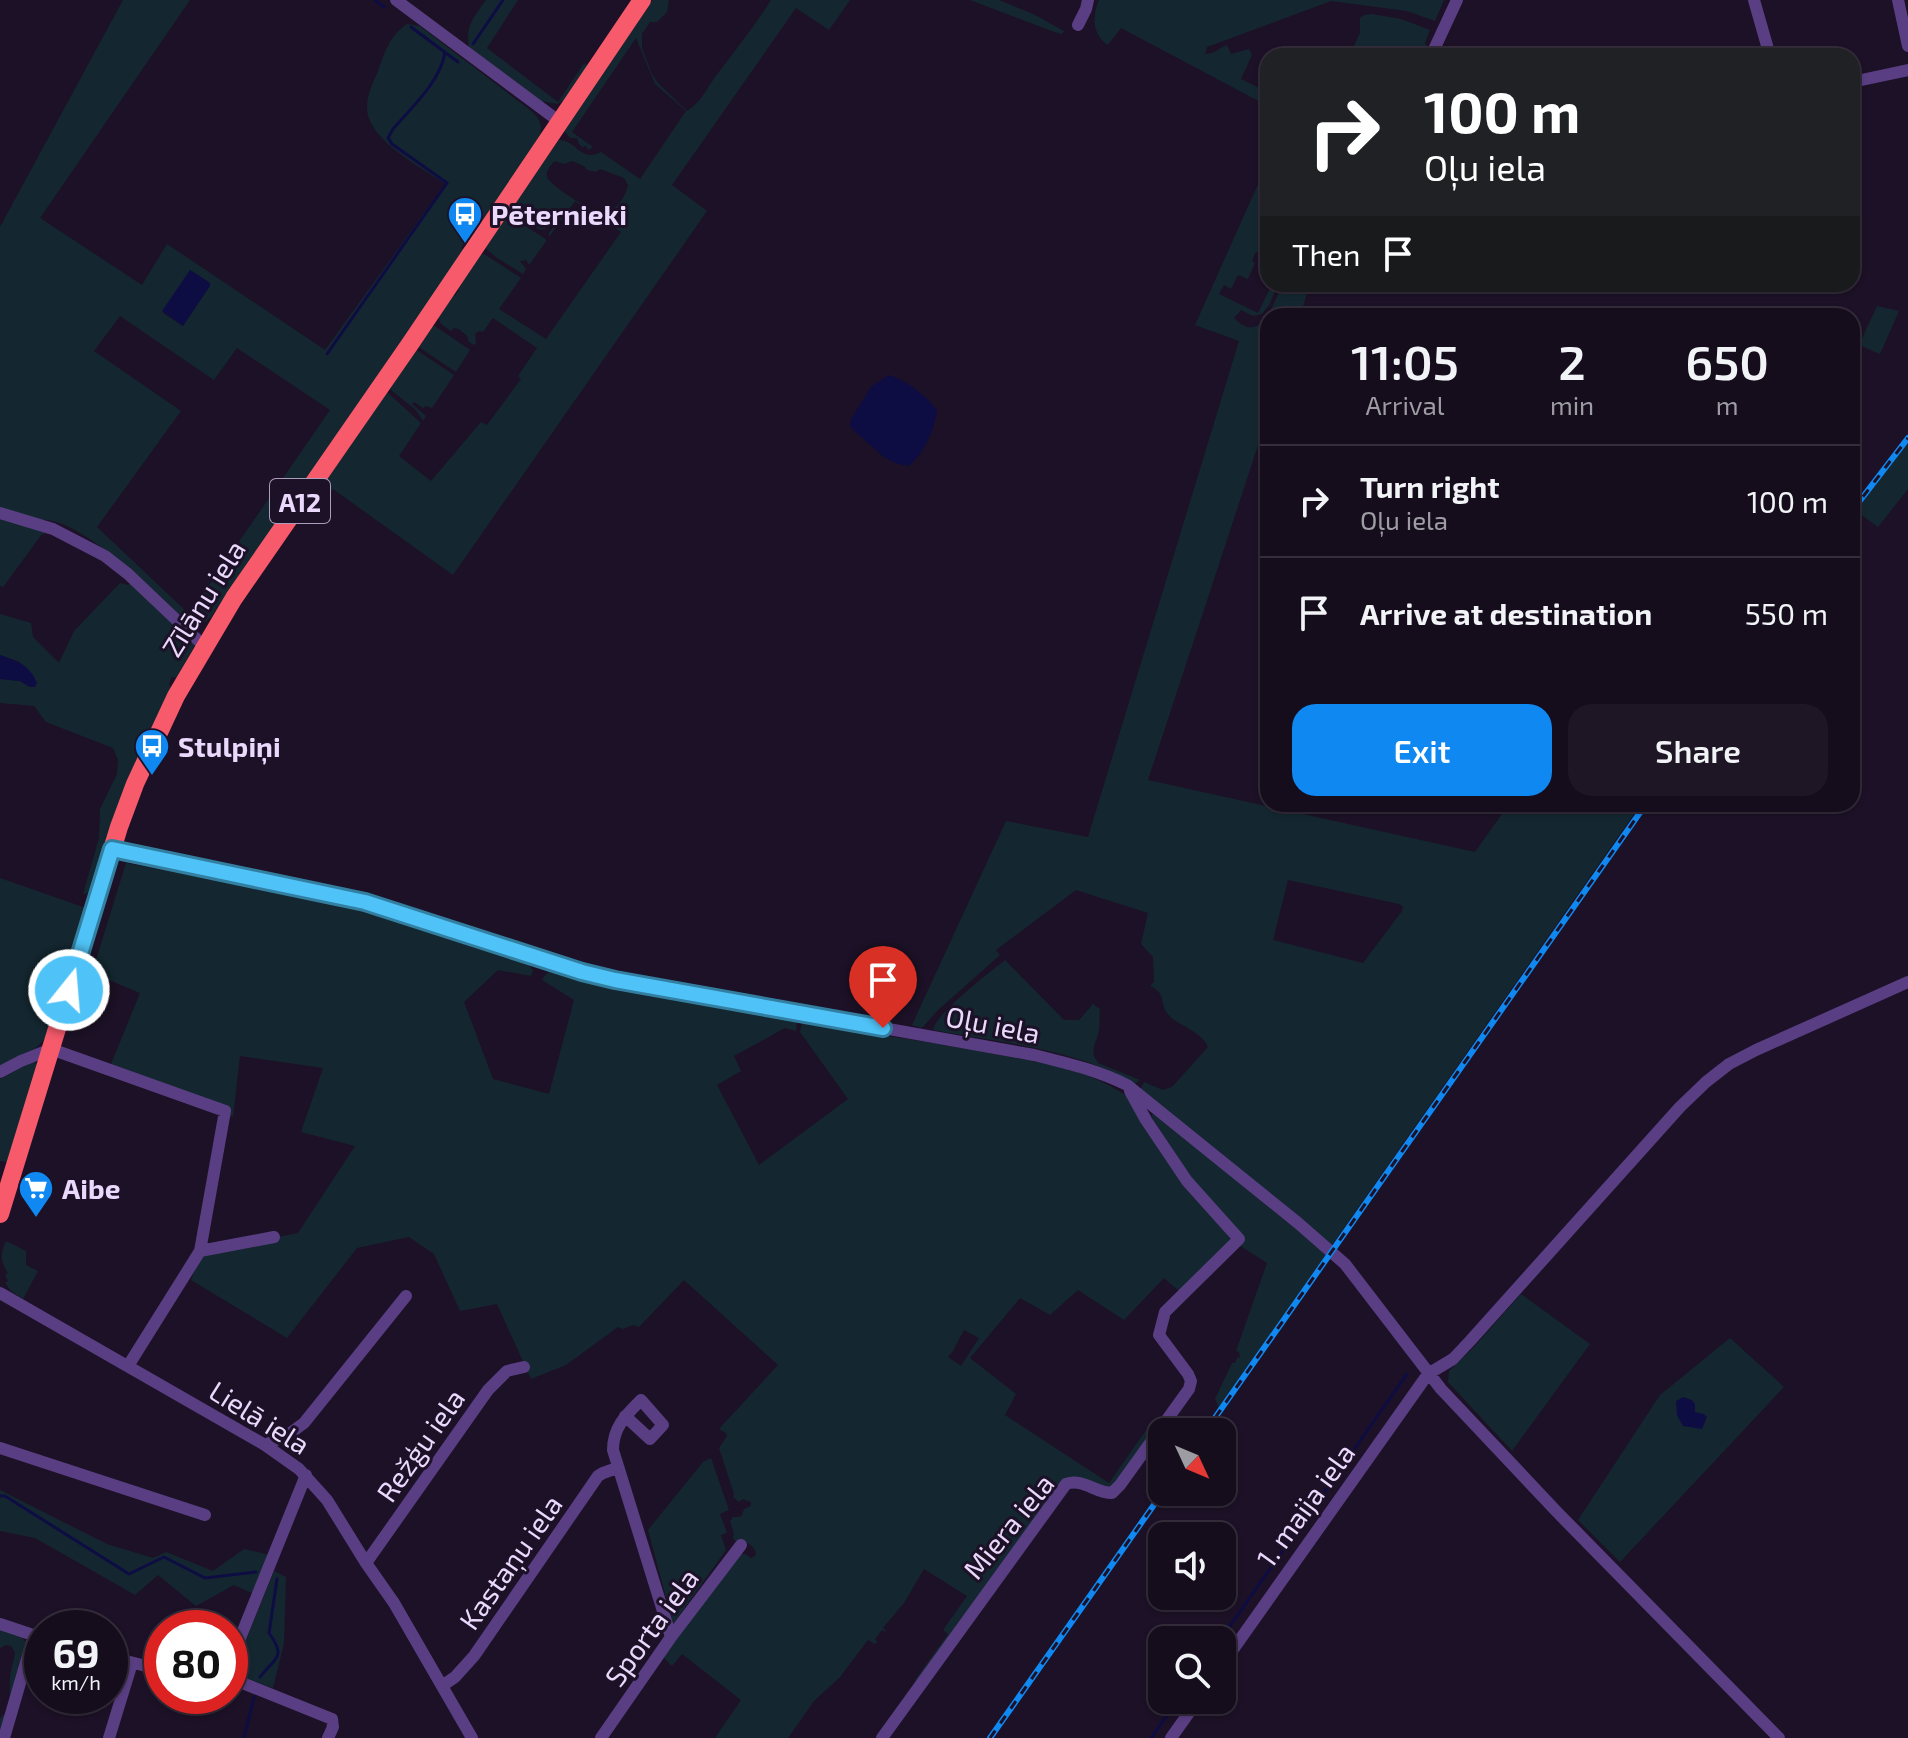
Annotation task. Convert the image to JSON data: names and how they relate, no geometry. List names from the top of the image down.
{
  "streets": {
    "highway": ["A12", "Zīlānu iela"],
    "street": [
      "Oļu iela",
      "Lielā iela",
      "Režģu iela",
      "1. maija iela",
      "Miera iela",
      "Kastaņu iela",
      "Sporta iela"
    ]
  },
  "crossings": [
    ["Zīlānu iela", "Oļu iela"],
    ["Oļu iela", "1. maija iela"],
    ["Oļu iela", "Miera iela"],
    ["Lielā iela", "Režģu iela"],
    ["Lielā iela", "Kastaņu iela"]
  ],
  "places": {
    "bus stop": ["Pēternieki", "Stulpiņi"],
    "supermarket": ["Aibe"]
  },
  "north": "bottom right",
  "page": {
    "turn": ["100 m", "Oļu iela"],
    "then": "Then",
    "eta": [
      "11:05",
      "Arrival",
      "2",
      "min",
      "650",
      "m"
    ],
    "list": [
      {
        "name": "Turn right",
        "note": "Oļu iela",
        "value": "100 m"
      },
      {
        "name": "Arrive at destination",
        "value": "550 m"
      }
    ],
    "buttons": ["Exit", "Share"],
    "speed": "69 km/h",
    "limit": "80"
  }
}
